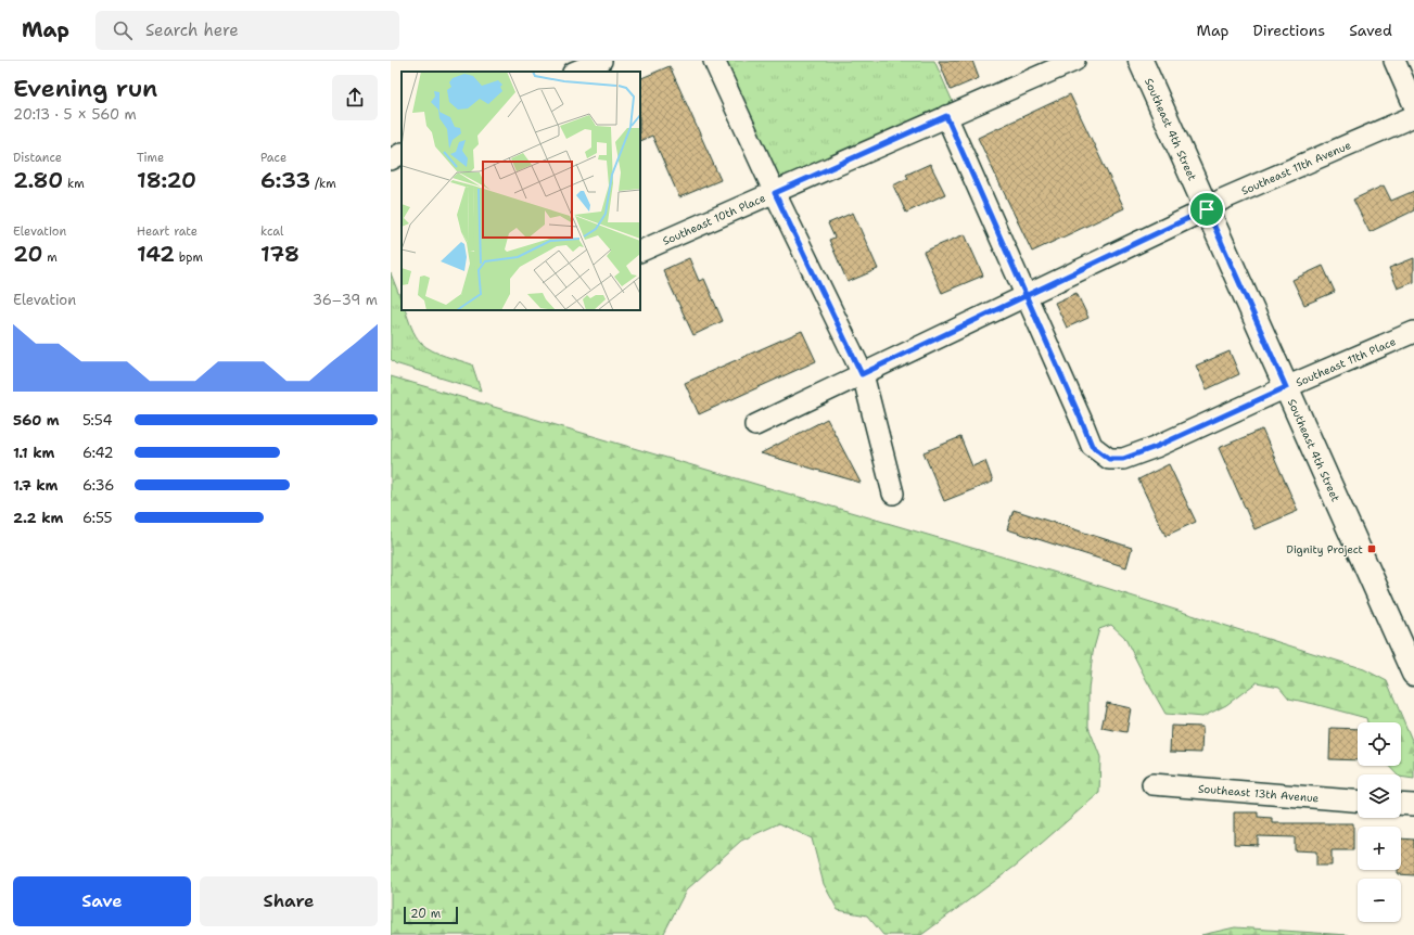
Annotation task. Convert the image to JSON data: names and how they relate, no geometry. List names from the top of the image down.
{
  "streets": {
    "street": [
      "Southeast 4th Street",
      "Southeast 11th Avenue",
      "Southeast 10th Place",
      "Southeast 11th Place",
      "Southeast 13th Avenue"
    ]
  },
  "crossings": [
    ["Southeast 4th Street", "Southeast 11th Avenue"],
    ["Southeast 4th Street", "Southeast 11th Place"],
    ["Southeast 11th Avenue", "Southeast 11th Place"]
  ],
  "places": {
    "transit": ["Dignity Project"]
  },
  "scale_bar": "20 m",
  "page": {
    "header": "Map",
    "search": "Search here",
    "nav": ["Map", "Directions", "Saved"],
    "heading": ["Evening run", "20:13 · 5 × 560 m"],
    "stats": [
      ["Distance", "2.80 km"],
      ["Time", "18:20"],
      ["Pace", "6:33 /km"],
      ["Elevation", "20 m"],
      ["Heart rate", "142 bpm"],
      ["kcal", "178"]
    ],
    "chart": ["Elevation", "36–39 m"],
    "list": [
      {
        "name": "560 m",
        "note": "5:54"
      },
      {
        "name": "1.1 km",
        "note": "6:42"
      },
      {
        "name": "1.7 km",
        "note": "6:36"
      },
      {
        "name": "2.2 km",
        "note": "6:55"
      }
    ],
    "map_buttons": ["+", "−"],
    "buttons": ["Save", "Share"],
    "scale": "20 m"
  }
}
